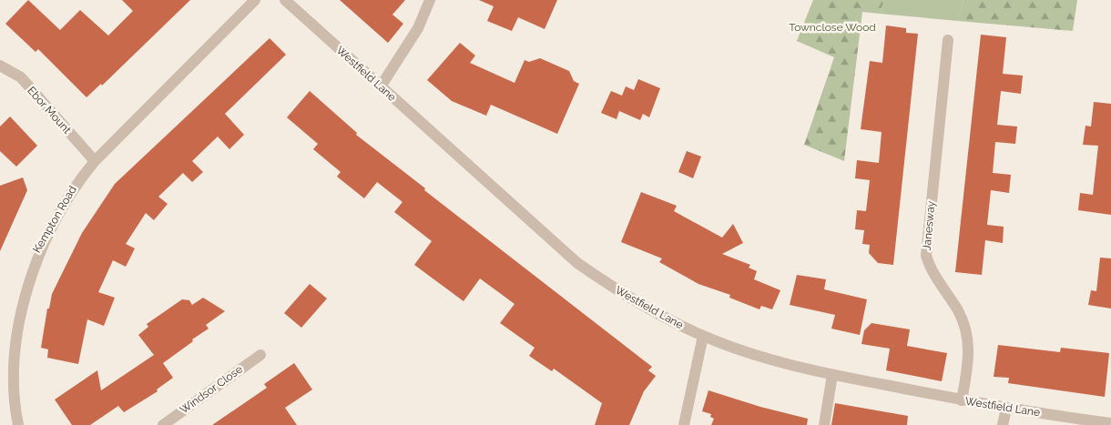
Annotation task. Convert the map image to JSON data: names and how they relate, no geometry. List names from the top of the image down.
{
  "streets": {
    "street": [
      "Westfield Lane",
      "Ebor Mount",
      "Kempton Road",
      "Janesway",
      "Windsor Close"
    ]
  },
  "crossings": [
    ["Westfield Lane", "Janesway"],
    ["Ebor Mount", "Kempton Road"]
  ],
  "parks": ["Townclose Wood"]
}
